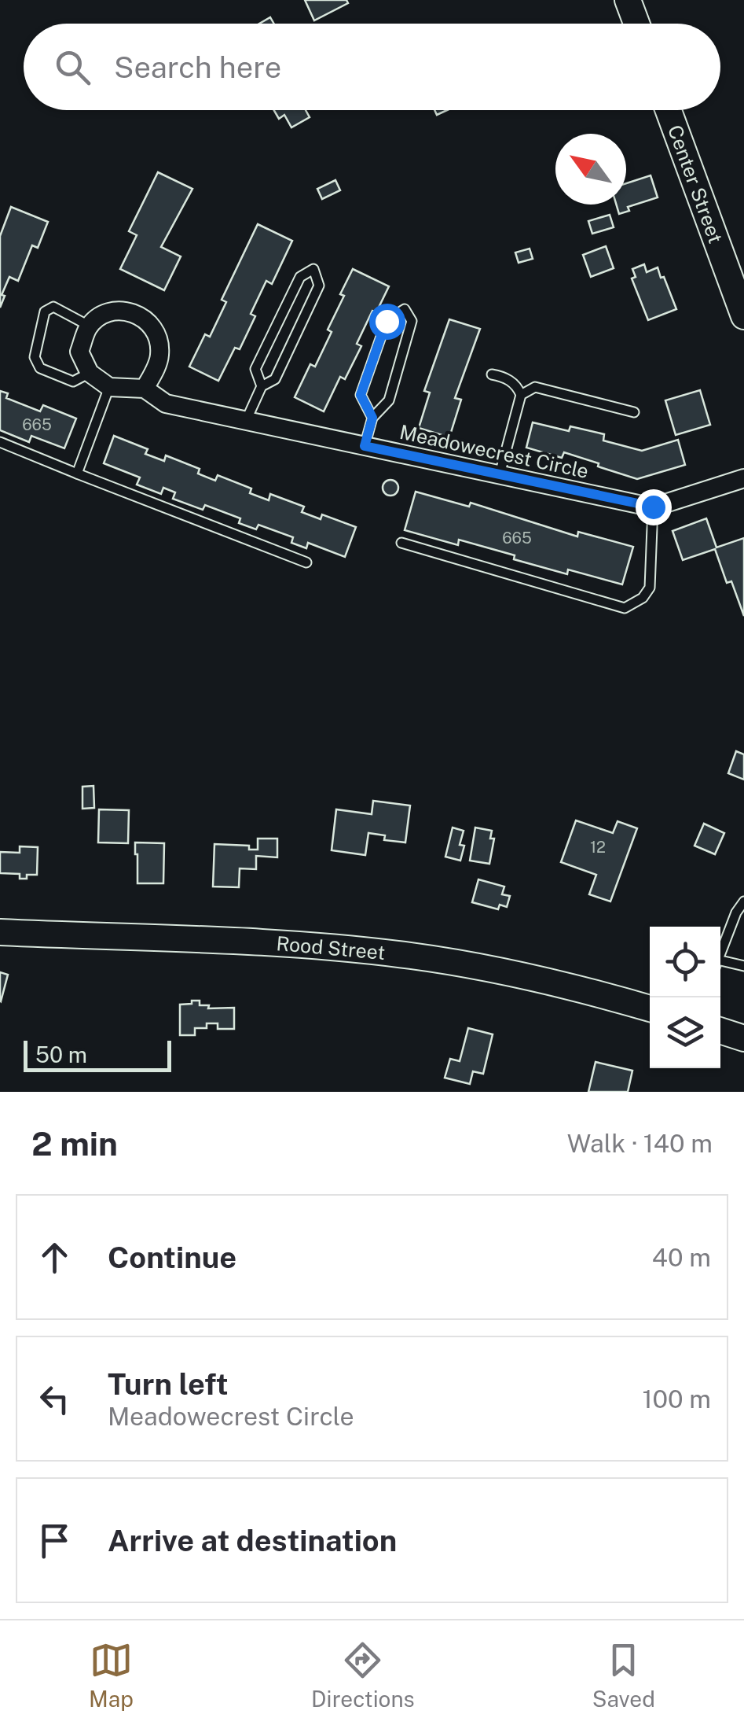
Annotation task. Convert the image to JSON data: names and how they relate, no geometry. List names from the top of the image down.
{
  "streets": {
    "main road": ["Center Street", "Rood Street"],
    "street": ["Meadowecrest Circle"]
  },
  "house_numbers": ["665", "665", "12"],
  "scale_bar": "50 m",
  "north": "top left",
  "page": {
    "search": "Search here",
    "scale": "50 m",
    "heading": ["2 min", "Walk · 140 m"],
    "list": [
      ["Continue", "40 m"],
      ["Turn left", "Meadowecrest Circle", "100 m"],
      "Arrive at destination"
    ],
    "nav": ["Map", "Directions", "Saved"]
  }
}
